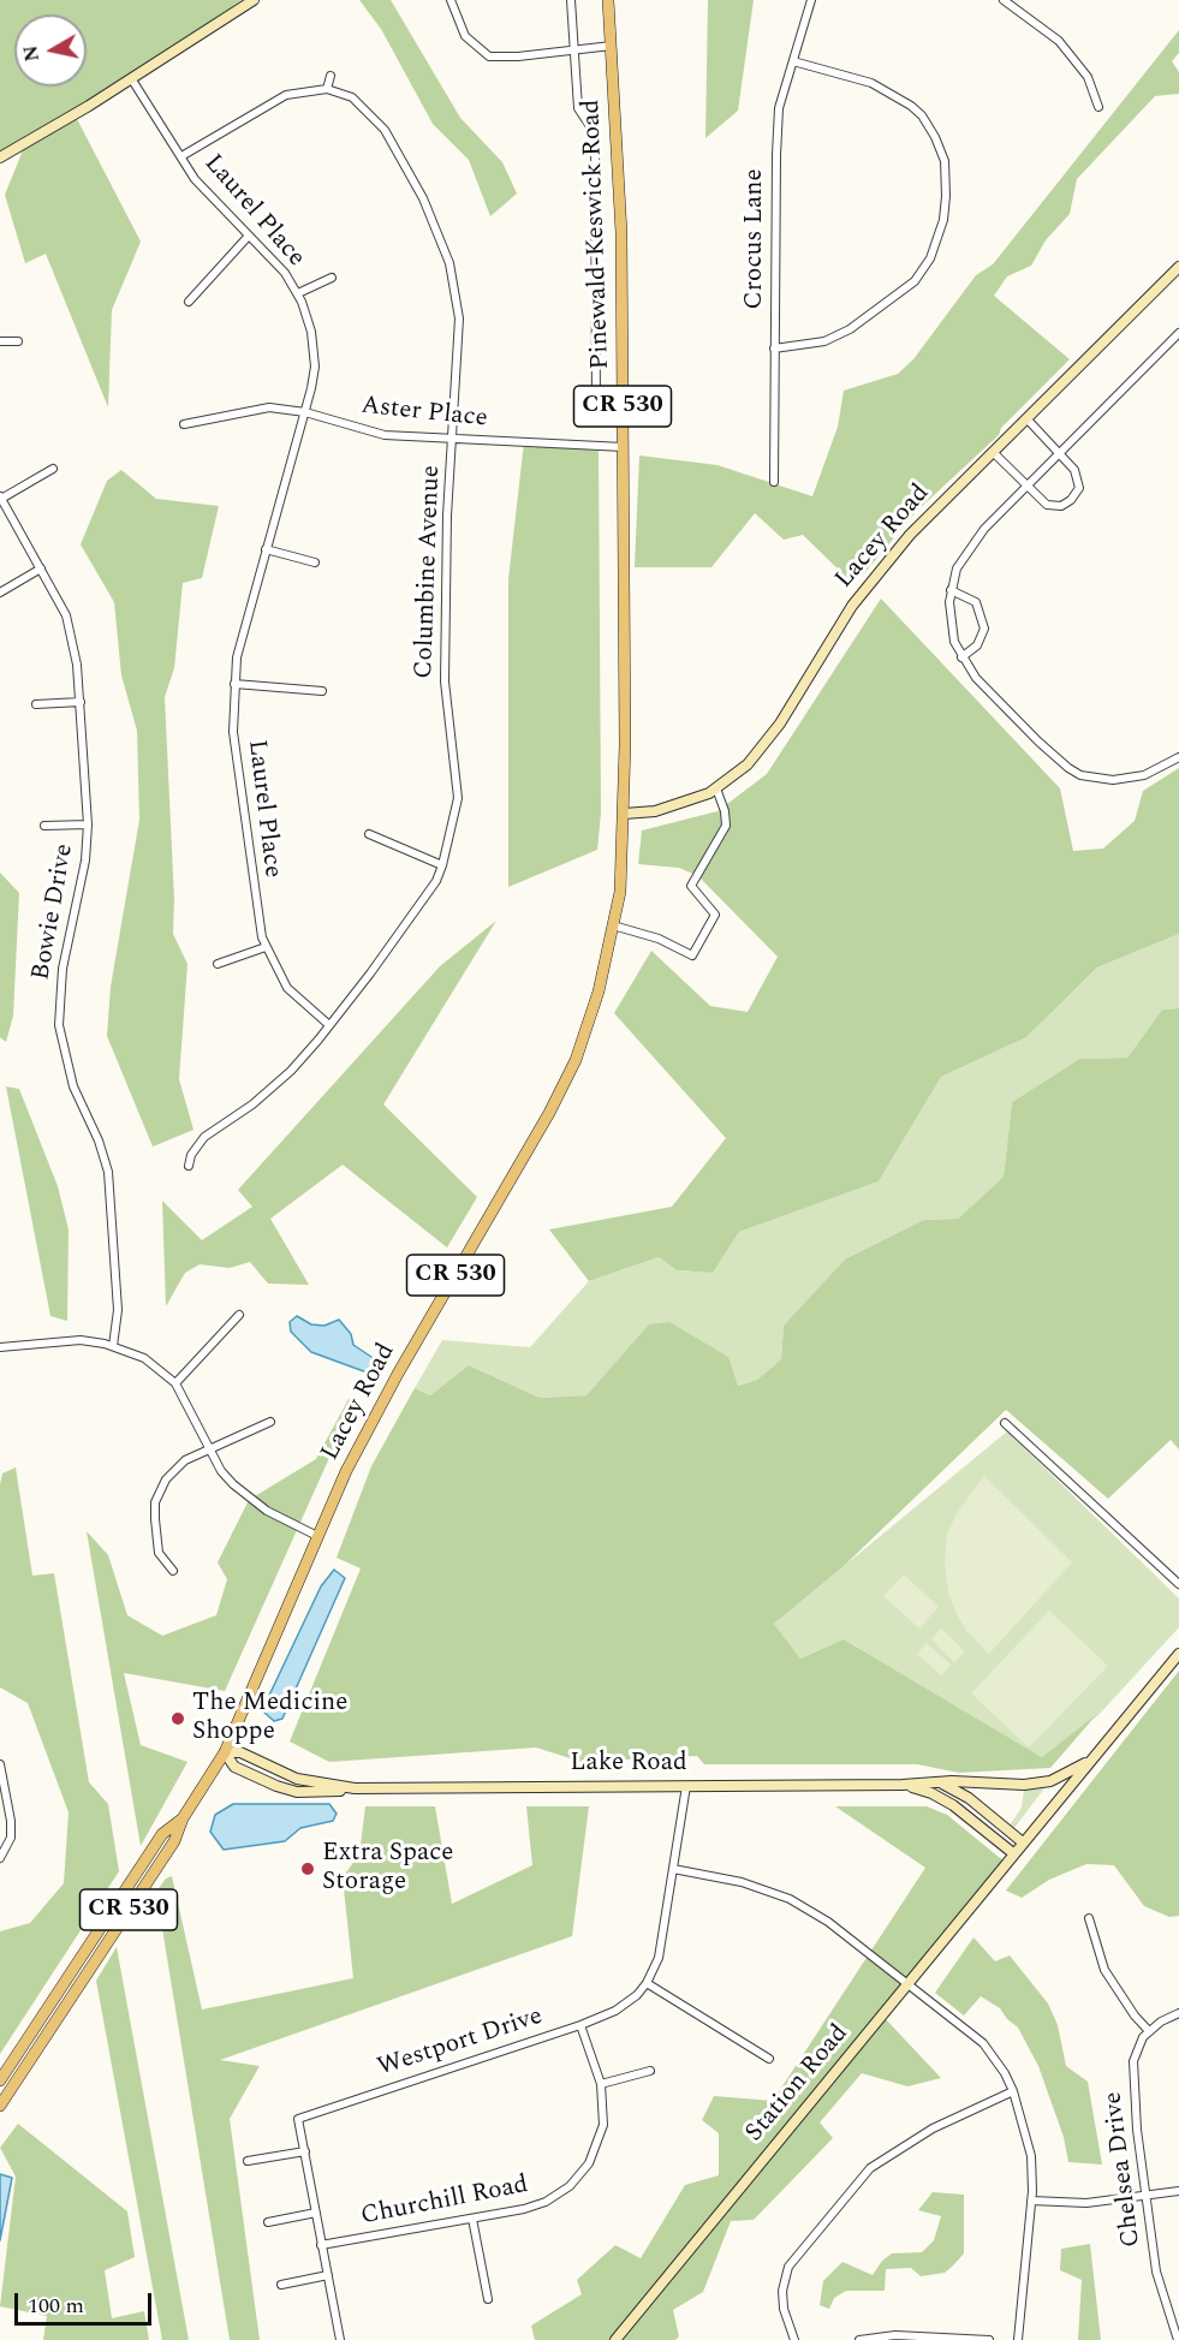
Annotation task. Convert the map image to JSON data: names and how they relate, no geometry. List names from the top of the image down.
{
  "streets": {
    "main road": ["Pinewald-Keswick Road", "CR 530", "Lacey Road"],
    "street": [
      "Laurel Place",
      "Crocus Lane",
      "Aster Place",
      "Columbine Avenue",
      "Bowie Drive",
      "Lake Road",
      "Westport Drive",
      "Station Road",
      "Chelsea Drive",
      "Churchill Road"
    ]
  },
  "crossings": [
    ["Laurel Place", "Aster Place"],
    ["Laurel Place", "Columbine Avenue"],
    ["Pinewald-Keswick Road", "CR 530"],
    ["Pinewald-Keswick Road", "Aster Place"],
    ["Pinewald-Keswick Road", "Lacey Road"],
    ["CR 530", "Lacey Road"],
    ["Aster Place", "Columbine Avenue"],
    ["Lacey Road", "Lake Road"],
    ["Lake Road", "Westport Drive"],
    ["Lake Road", "Station Road"],
    ["Westport Drive", "Churchill Road"]
  ],
  "places": ["The Medicine Shoppe", "Extra Space Storage"],
  "scale_bar": "100 m",
  "north": "left"
}
